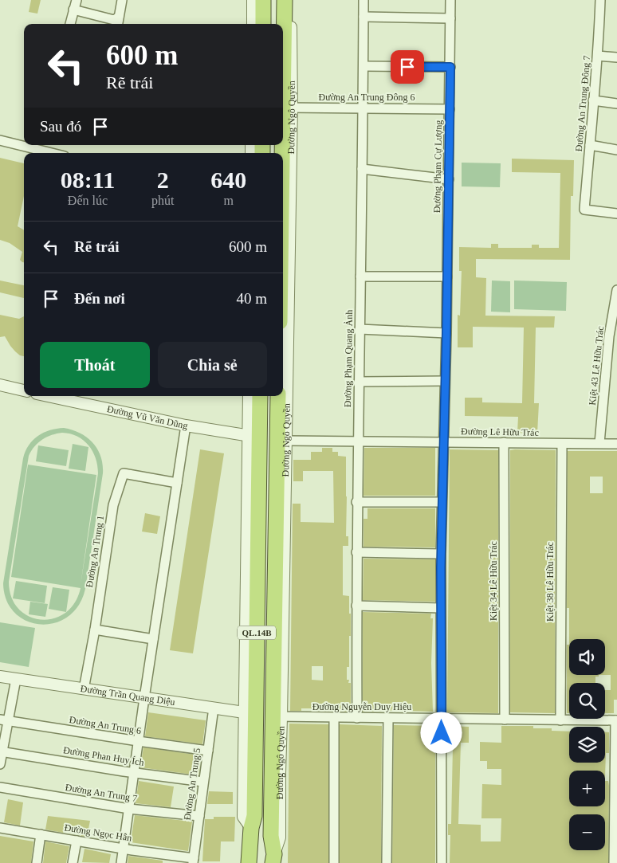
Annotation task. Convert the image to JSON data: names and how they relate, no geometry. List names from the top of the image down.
{
  "streets": {
    "highway": ["Đường Ngô Quyền", "QL.14B"],
    "street": [
      "Đường An Trung Đông 6",
      "Đường An Trung Đông 7",
      "Đường Phạm Cự Lượng",
      "Đường Phạm Quang Ảnh",
      "Kiệt 43 Lê Hữu Trác",
      "Đường Vũ Văn Dũng",
      "Đường Lê Hữu Trác",
      "Đường An Trung 1",
      "Kiệt 34 Lê Hữu Trác",
      "Kiệt 38 Lê Hữu Trác",
      "Đường Trần Quang Diệu",
      "Đường Nguyễn Duy Hiệu",
      "Đường An Trung 6",
      "Đường Phan Huy Ích",
      "Đường An Trung 5",
      "Đường An Trung 7",
      "Đường Ngọc Hân"
    ]
  },
  "crossings": [
    ["Đường An Trung Đông 6", "Đường Ngô Quyền"],
    ["Đường An Trung Đông 6", "Đường Phạm Cự Lượng"],
    ["Đường An Trung Đông 6", "Đường Phạm Quang Ảnh"],
    ["Đường Ngô Quyền", "Đường Lê Hữu Trác"],
    ["Đường Ngô Quyền", "Đường Nguyễn Duy Hiệu"],
    ["Đường Phạm Cự Lượng", "Đường Lê Hữu Trác"],
    ["Đường Phạm Cự Lượng", "Đường Nguyễn Duy Hiệu"],
    ["Đường Phạm Quang Ảnh", "Đường Lê Hữu Trác"],
    ["Đường Phạm Quang Ảnh", "Đường Nguyễn Duy Hiệu"],
    ["Kiệt 43 Lê Hữu Trác", "Đường Lê Hữu Trác"],
    ["Đường Vũ Văn Dũng", "QL.14B"],
    ["Đường Lê Hữu Trác", "Kiệt 34 Lê Hữu Trác"],
    ["Đường Lê Hữu Trác", "Kiệt 38 Lê Hữu Trác"],
    ["Kiệt 34 Lê Hữu Trác", "Đường Nguyễn Duy Hiệu"],
    ["Kiệt 38 Lê Hữu Trác", "Đường Nguyễn Duy Hiệu"],
    ["QL.14B", "Đường Trần Quang Diệu"],
    ["Đường Trần Quang Diệu", "Đường An Trung 5"],
    ["Đường An Trung 6", "Đường An Trung 5"],
    ["Đường Phan Huy Ích", "Đường An Trung 5"],
    ["Đường An Trung 5", "Đường An Trung 7"],
    ["Đường An Trung 5", "Đường Ngọc Hân"]
  ],
  "page": {
    "turn": ["600 m", "Rẽ trái"],
    "then": "Sau đó",
    "eta": [
      "08:11",
      "Đến lúc",
      "2",
      "phút",
      "640",
      "m"
    ],
    "list": [
      {
        "name": "Rẽ trái",
        "value": "600 m"
      },
      {
        "name": "Đến nơi",
        "value": "40 m"
      }
    ],
    "buttons": ["Thoát", "Chia sẻ"],
    "map_buttons": ["+", "−"]
  }
}
